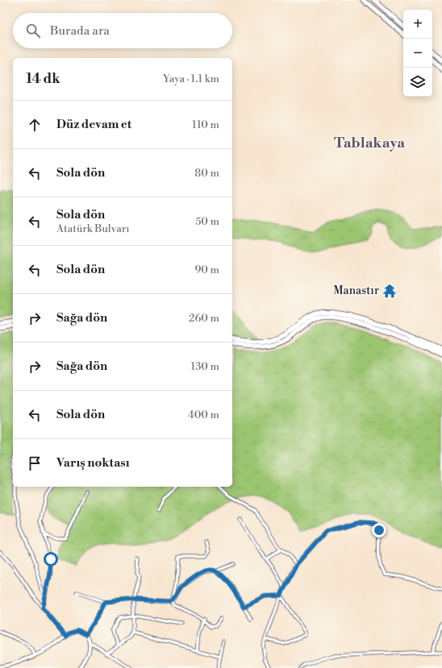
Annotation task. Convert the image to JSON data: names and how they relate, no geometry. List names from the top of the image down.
{
  "districts": ["Tablakaya"],
  "places": {
    "temple": ["Manastır"]
  },
  "page": {
    "map_buttons": ["+", "−"],
    "search": "Burada ara",
    "heading": ["14 dk", "Yaya · 1.1 km"],
    "list": [
      ["Düz devam et", "110 m"],
      ["Sola dön", "80 m"],
      ["Sola dön", "Atatürk Bulvarı", "50 m"],
      ["Sola dön", "90 m"],
      ["Sağa dön", "260 m"],
      ["Sağa dön", "130 m"],
      ["Sola dön", "400 m"],
      "Varış noktası"
    ]
  }
}
